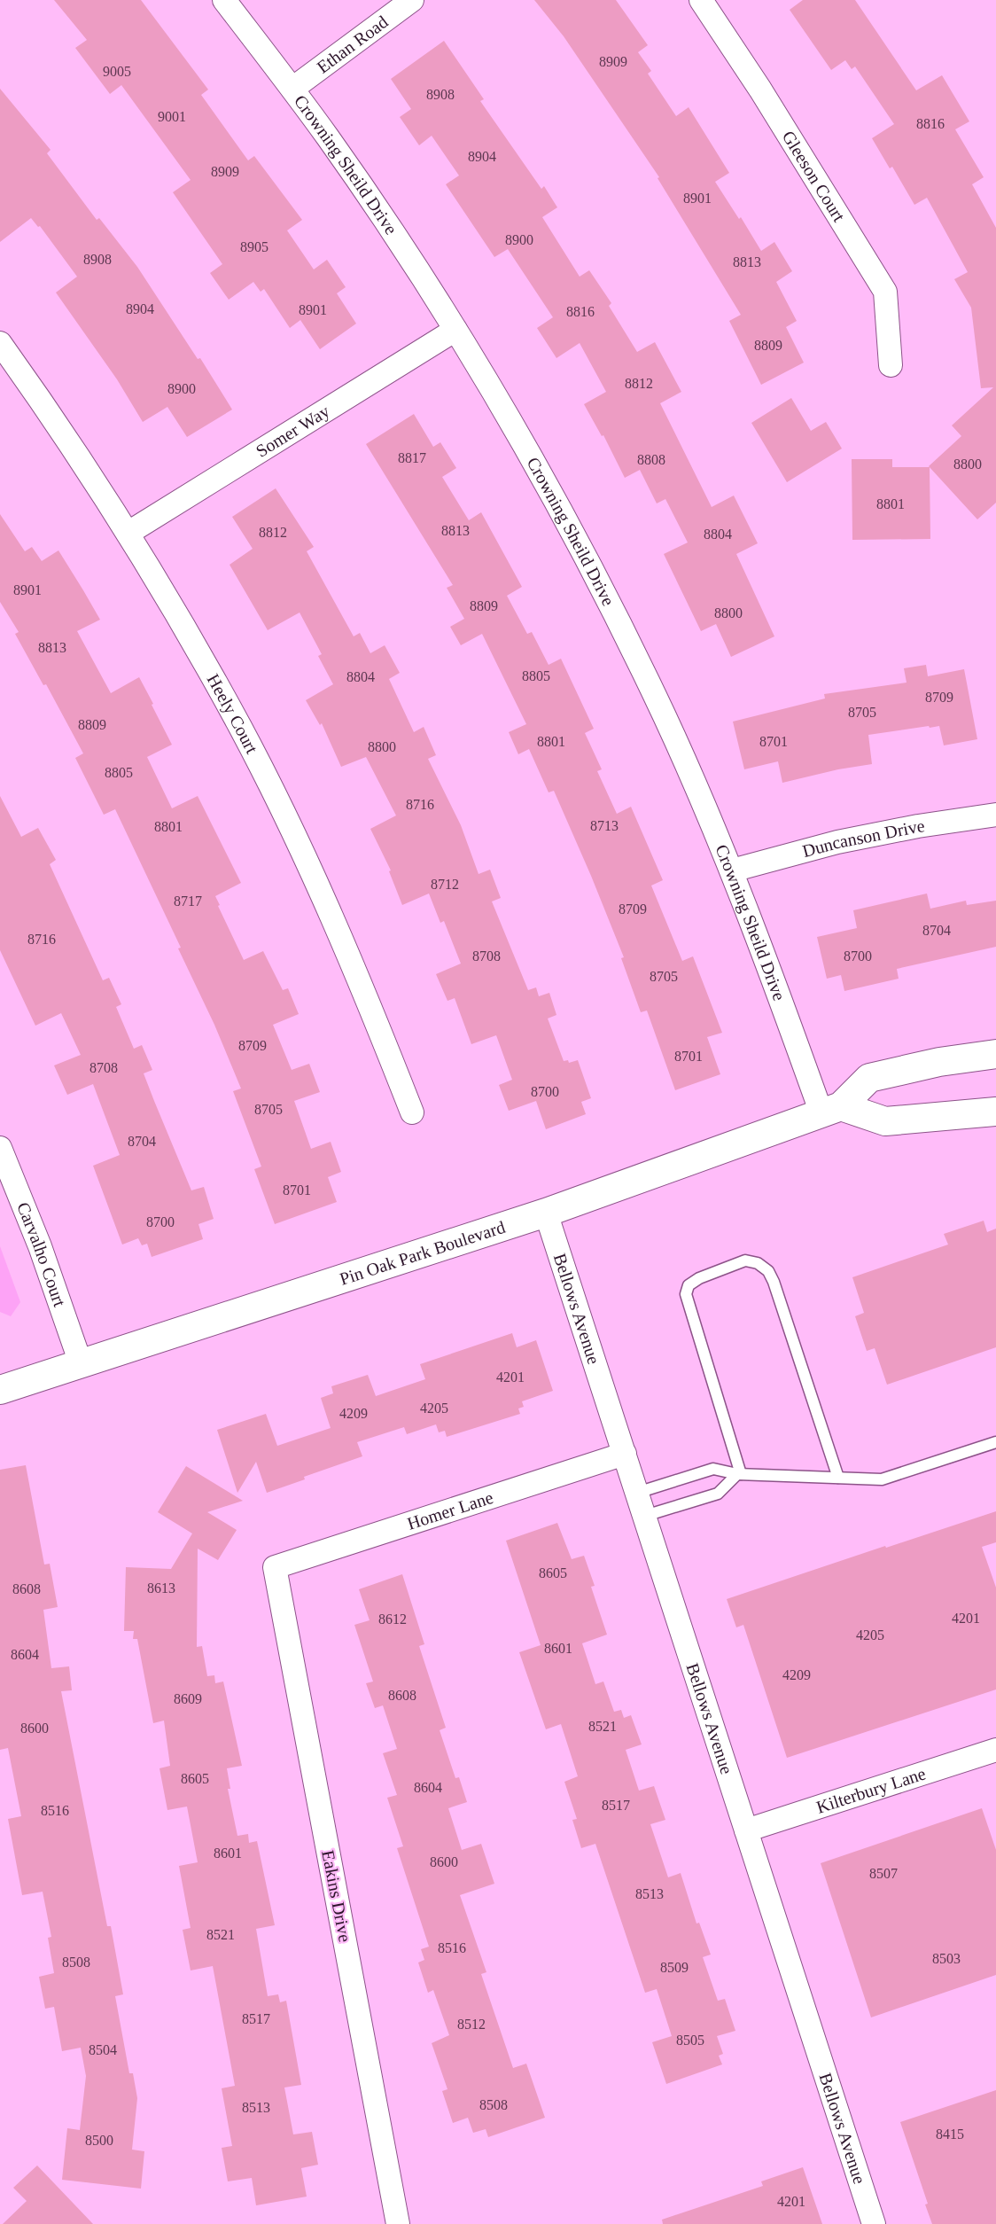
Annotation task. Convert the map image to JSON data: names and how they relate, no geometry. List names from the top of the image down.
{
  "streets": {
    "street": [
      "Ethan Road",
      "Crowning Sheild Drive",
      "Gleeson Court",
      "Somer Way",
      "Heely Court",
      "Duncanson Drive",
      "Pin Oak Park Boulevard",
      "Carvalho Court",
      "Bellows Avenue",
      "Homer Lane",
      "Kilterbury Lane",
      "Eakins Drive"
    ]
  },
  "crossings": [
    ["Ethan Road", "Crowning Sheild Drive"],
    ["Crowning Sheild Drive", "Somer Way"],
    ["Crowning Sheild Drive", "Duncanson Drive"],
    ["Crowning Sheild Drive", "Pin Oak Park Boulevard"],
    ["Somer Way", "Heely Court"],
    ["Pin Oak Park Boulevard", "Carvalho Court"],
    ["Pin Oak Park Boulevard", "Bellows Avenue"],
    ["Bellows Avenue", "Homer Lane"],
    ["Bellows Avenue", "Kilterbury Lane"],
    ["Homer Lane", "Eakins Drive"]
  ],
  "house_numbers": [
    "8909",
    "9005",
    "8908",
    "9001",
    "8816",
    "8904",
    "8909",
    "8901",
    "8900",
    "8905",
    "8908",
    "8813",
    "8904",
    "8901",
    "8816",
    "8809",
    "8812",
    "8900",
    "8817",
    "8808",
    "8800",
    "8801",
    "8813",
    "8812",
    "8804",
    "8901",
    "8809",
    "8800",
    "8813",
    "8805",
    "8804",
    "8709",
    "8705",
    "8809",
    "8801",
    "8701",
    "8800",
    "8805",
    "8716",
    "8713",
    "8801",
    "8712",
    "8717",
    "8709",
    "8704",
    "8716",
    "8708",
    "8700",
    "8705",
    "8709",
    "8701",
    "8708",
    "8700",
    "8705",
    "8704",
    "8701",
    "8700",
    "4201",
    "4205",
    "4209",
    "8605",
    "8613",
    "8608",
    "4201",
    "8612",
    "4205",
    "8601",
    "8604",
    "4209",
    "8608",
    "8609",
    "8521",
    "8600",
    "8605",
    "8604",
    "8517",
    "8516",
    "8601",
    "8600",
    "8507",
    "8513",
    "8521",
    "8516",
    "8503",
    "8508",
    "8509",
    "8517",
    "8512",
    "8505",
    "8504",
    "8508",
    "8513",
    "8415",
    "8500",
    "4201"
  ]
}
